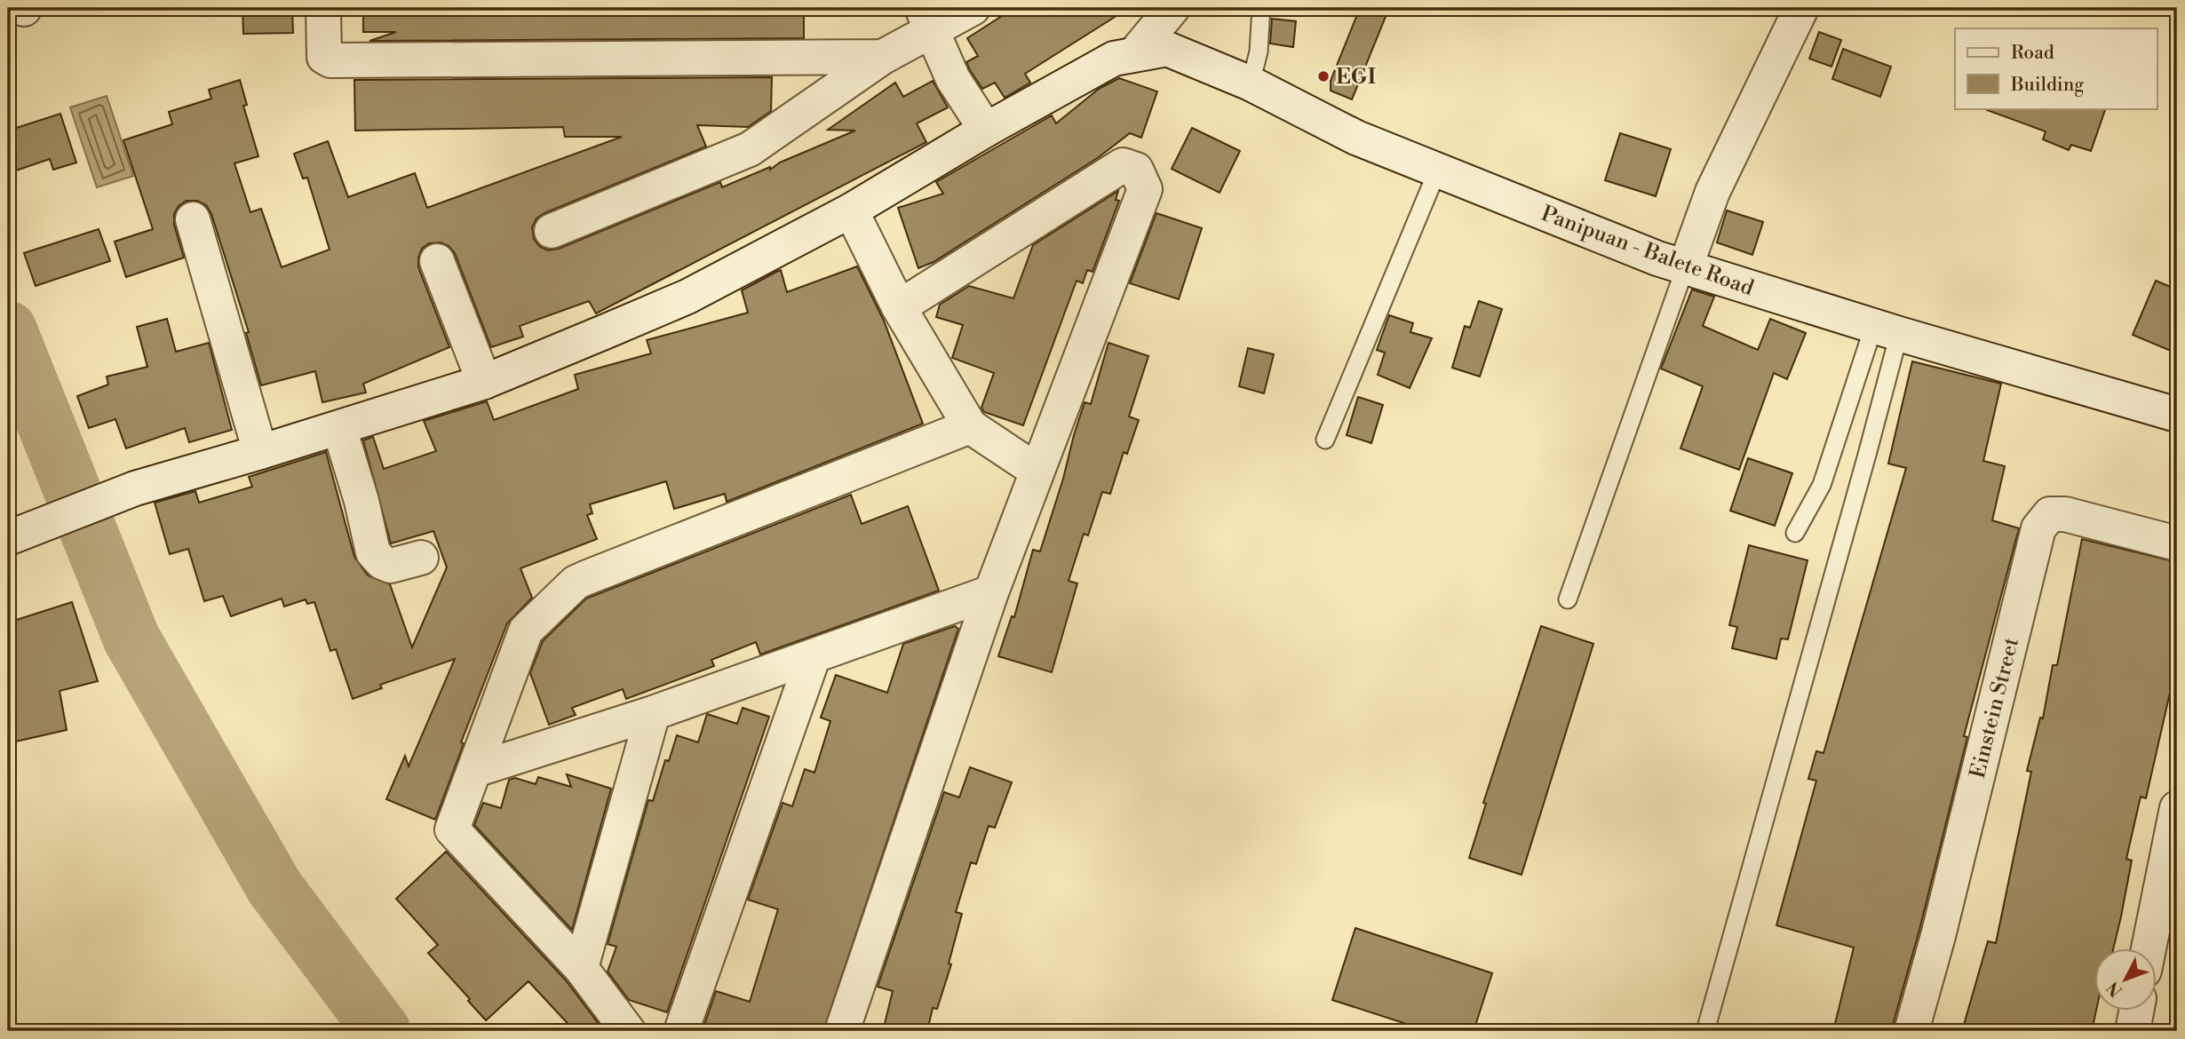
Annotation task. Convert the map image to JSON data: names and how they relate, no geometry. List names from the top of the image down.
{
  "streets": {
    "street": ["Panipuan - Balete Road", "Einstein Street"]
  },
  "places": ["EGI"],
  "legend": ["Road", "Building"],
  "north": "bottom left"
}
